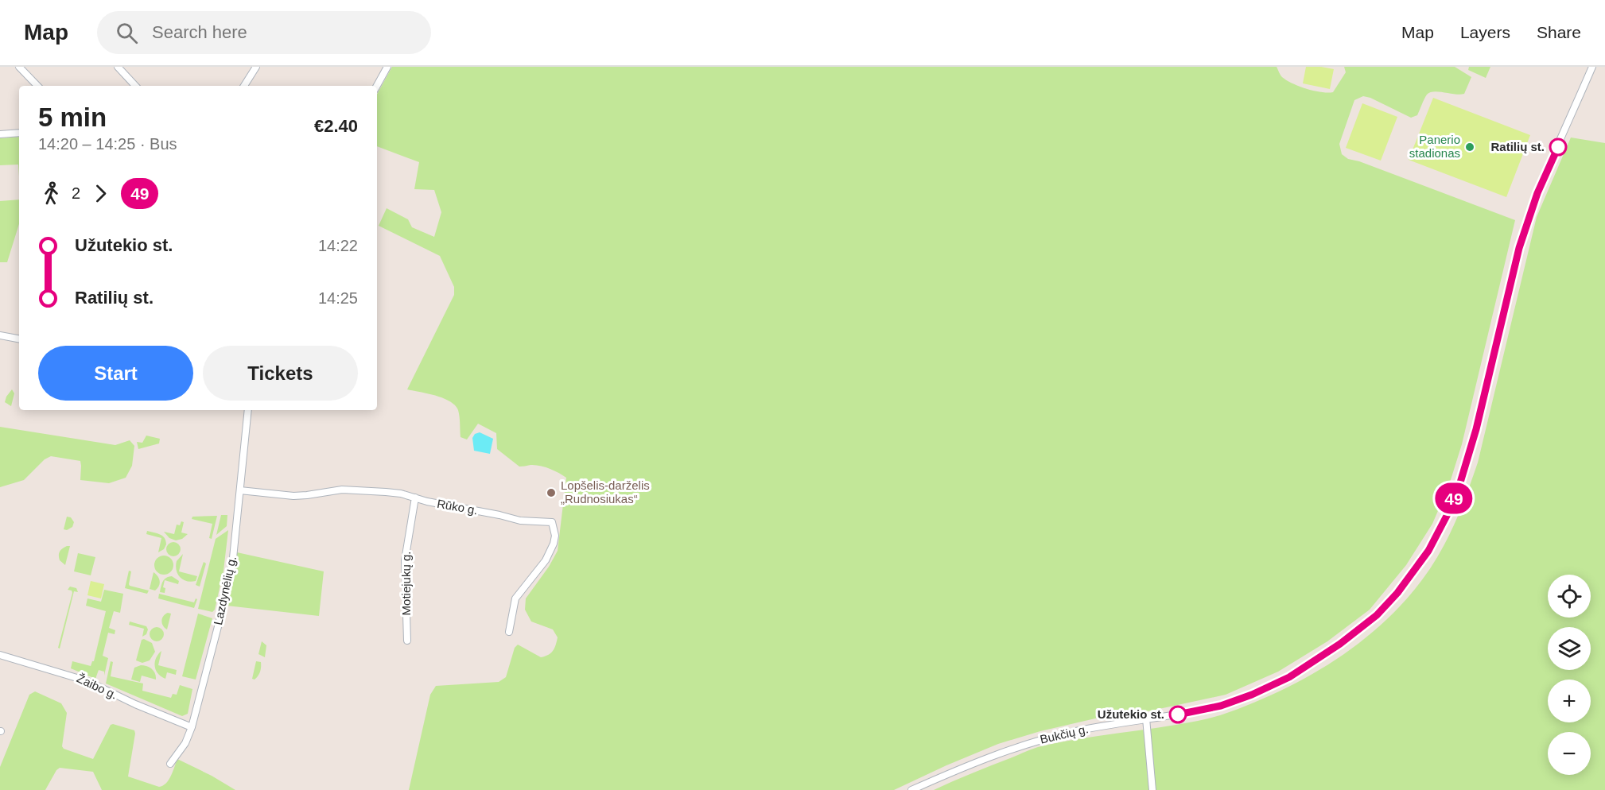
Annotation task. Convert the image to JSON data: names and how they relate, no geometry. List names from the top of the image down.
{
  "streets": {
    "street": [
      "Rūko g.",
      "Motiejukų g.",
      "Lazdynėlių g.",
      "Žaibo g.",
      "Bukčių g."
    ]
  },
  "crossings": [
    ["Rūko g.", "Motiejukų g."],
    ["Rūko g.", "Lazdynėlių g."],
    ["Lazdynėlių g.", "Žaibo g."]
  ],
  "places": [
    "Panerio stadionas",
    "Ratilių st.",
    "Lopšelis-darželis „Rudnosiukas“",
    "Užutekio st."
  ],
  "lines": ["bus line 49"],
  "page": {
    "header": "Map",
    "search": "Search here",
    "nav": ["Map", "Layers", "Share"],
    "on_map": "49",
    "heading": ["5 min", "14:20 – 14:25 · Bus", "€2.40"],
    "legs": ["2", "49"],
    "list": [
      {
        "name": "Užutekio st.",
        "value": "14:22"
      },
      {
        "name": "Ratilių st.",
        "value": "14:25"
      }
    ],
    "buttons": ["Start", "Tickets"],
    "map_buttons": ["+", "−"]
  }
}
